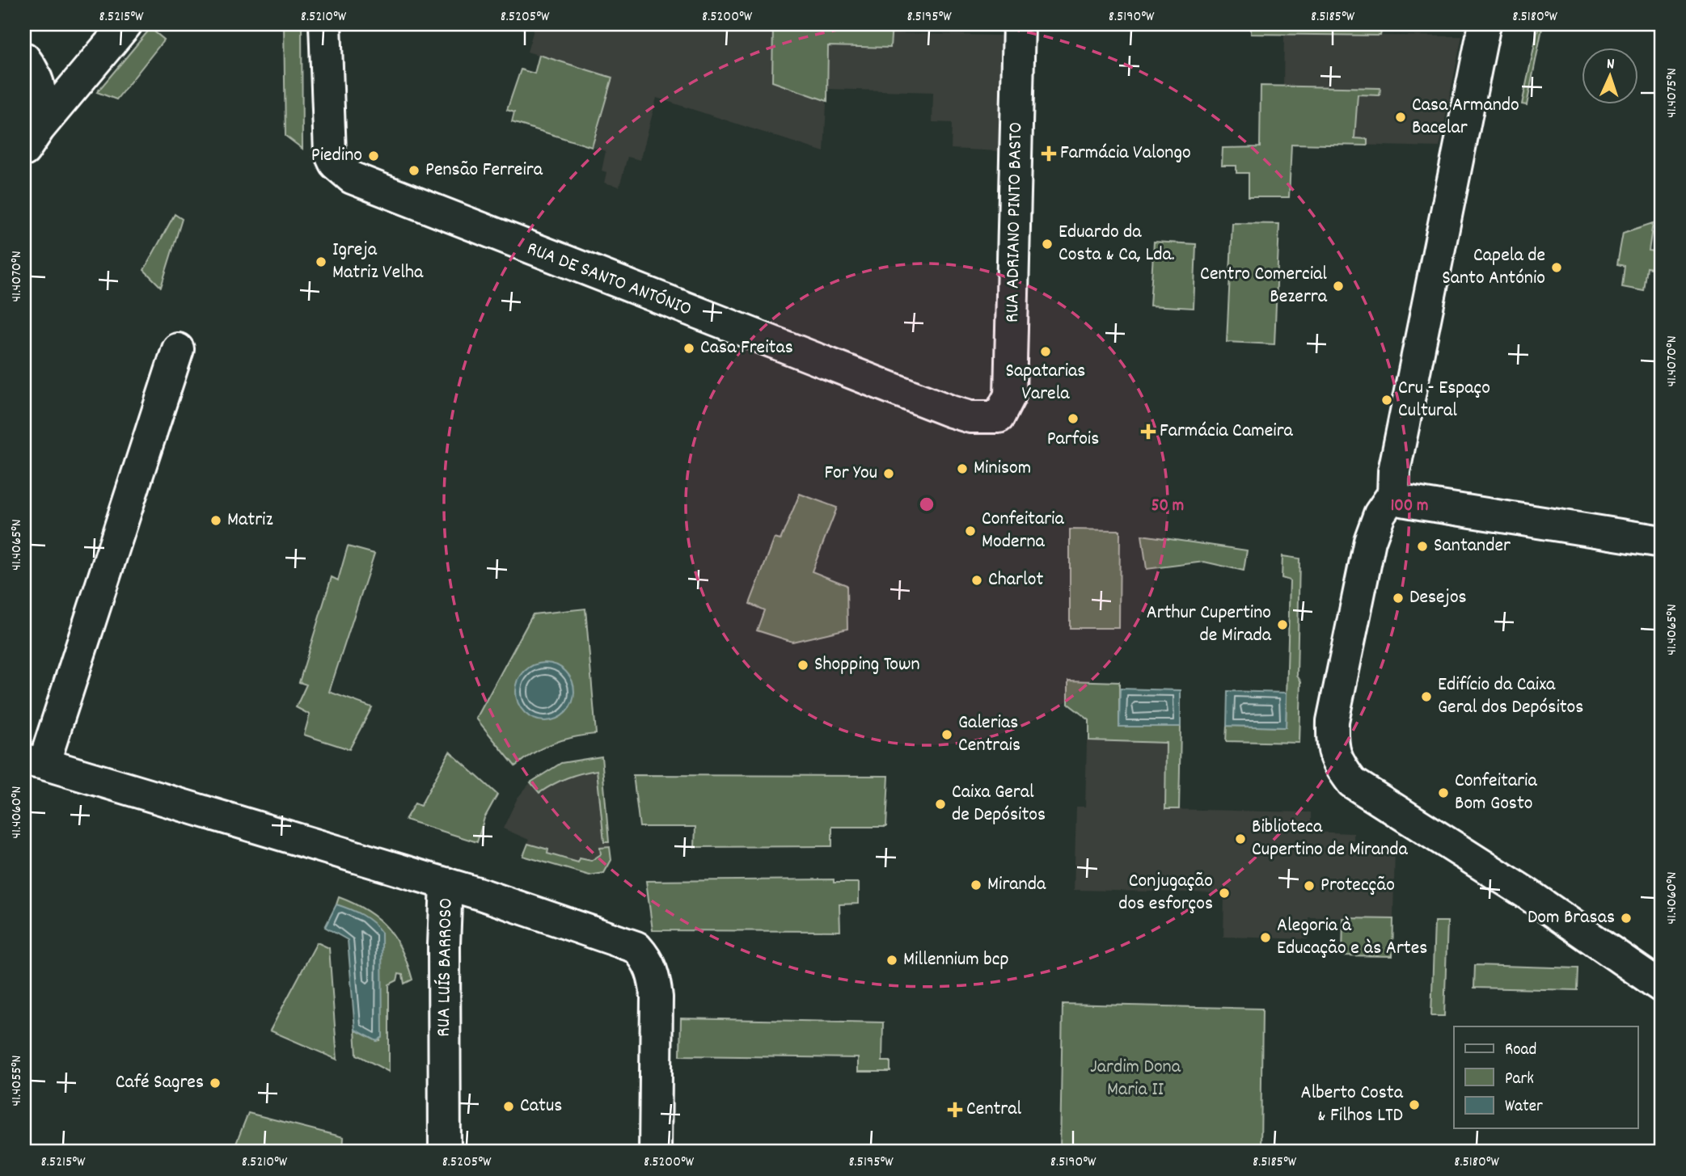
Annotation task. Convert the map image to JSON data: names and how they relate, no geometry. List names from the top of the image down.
{
  "streets": {
    "street": ["RUA ADRIANO PINTO BASTO", "RUA DE SANTO ANTÓNIO", "RUA LUÍS BARROSO"]
  },
  "crossings": [
    ["RUA ADRIANO PINTO BASTO", "RUA DE SANTO ANTÓNIO"]
  ],
  "parks": ["Jardim Dona Maria II"],
  "places": {
    "other": [
      "Casa Armando Bacelar",
      "Piedino",
      "Pensão Ferreira",
      "Eduardo da Costa & Ca, Lda.",
      "Igreja Matriz Velha",
      "Capela de Santo António",
      "Centro Comercial Bezerra",
      "Casa Freitas",
      "Sapatarias Varela",
      "Cru - Espaço Cultural",
      "Parfois",
      "Minisom",
      "For You",
      "Matriz",
      "Confeitaria Moderna",
      "Santander",
      "Charlot",
      "Desejos",
      "Arthur Cupertino de Mirada",
      "Shopping Town",
      "Edifício da Caixa Geral dos Depósitos",
      "Galerias Centrais",
      "Confeitaria Bom Gosto",
      "Caixa Geral de Depósitos",
      "Biblioteca Cupertino de Miranda",
      "Miranda",
      "Protecção",
      "Conjugação dos esforços",
      "Dom Brasas",
      "Alegoria à Educação e às Artes",
      "Millennium bcp",
      "Café Sagres",
      "Alberto Costa & Filhos LTD",
      "Catus"
    ],
    "health": ["Farmácia Valongo", "Farmácia Cameira", "Central"]
  },
  "legend": ["Road", "Park", "Water"],
  "north": "top",
  "coordinates": [
    "8.5215°W",
    "8.5210°W",
    "8.5205°W",
    "8.5200°W",
    "8.5195°W",
    "8.5190°W",
    "8.5185°W",
    "8.5180°W",
    "41.4075°N",
    "41.4070°N",
    "41.4065°N",
    "41.4060°N",
    "41.4055°N"
  ],
  "rings": ["50 m", "100 m"]
}
